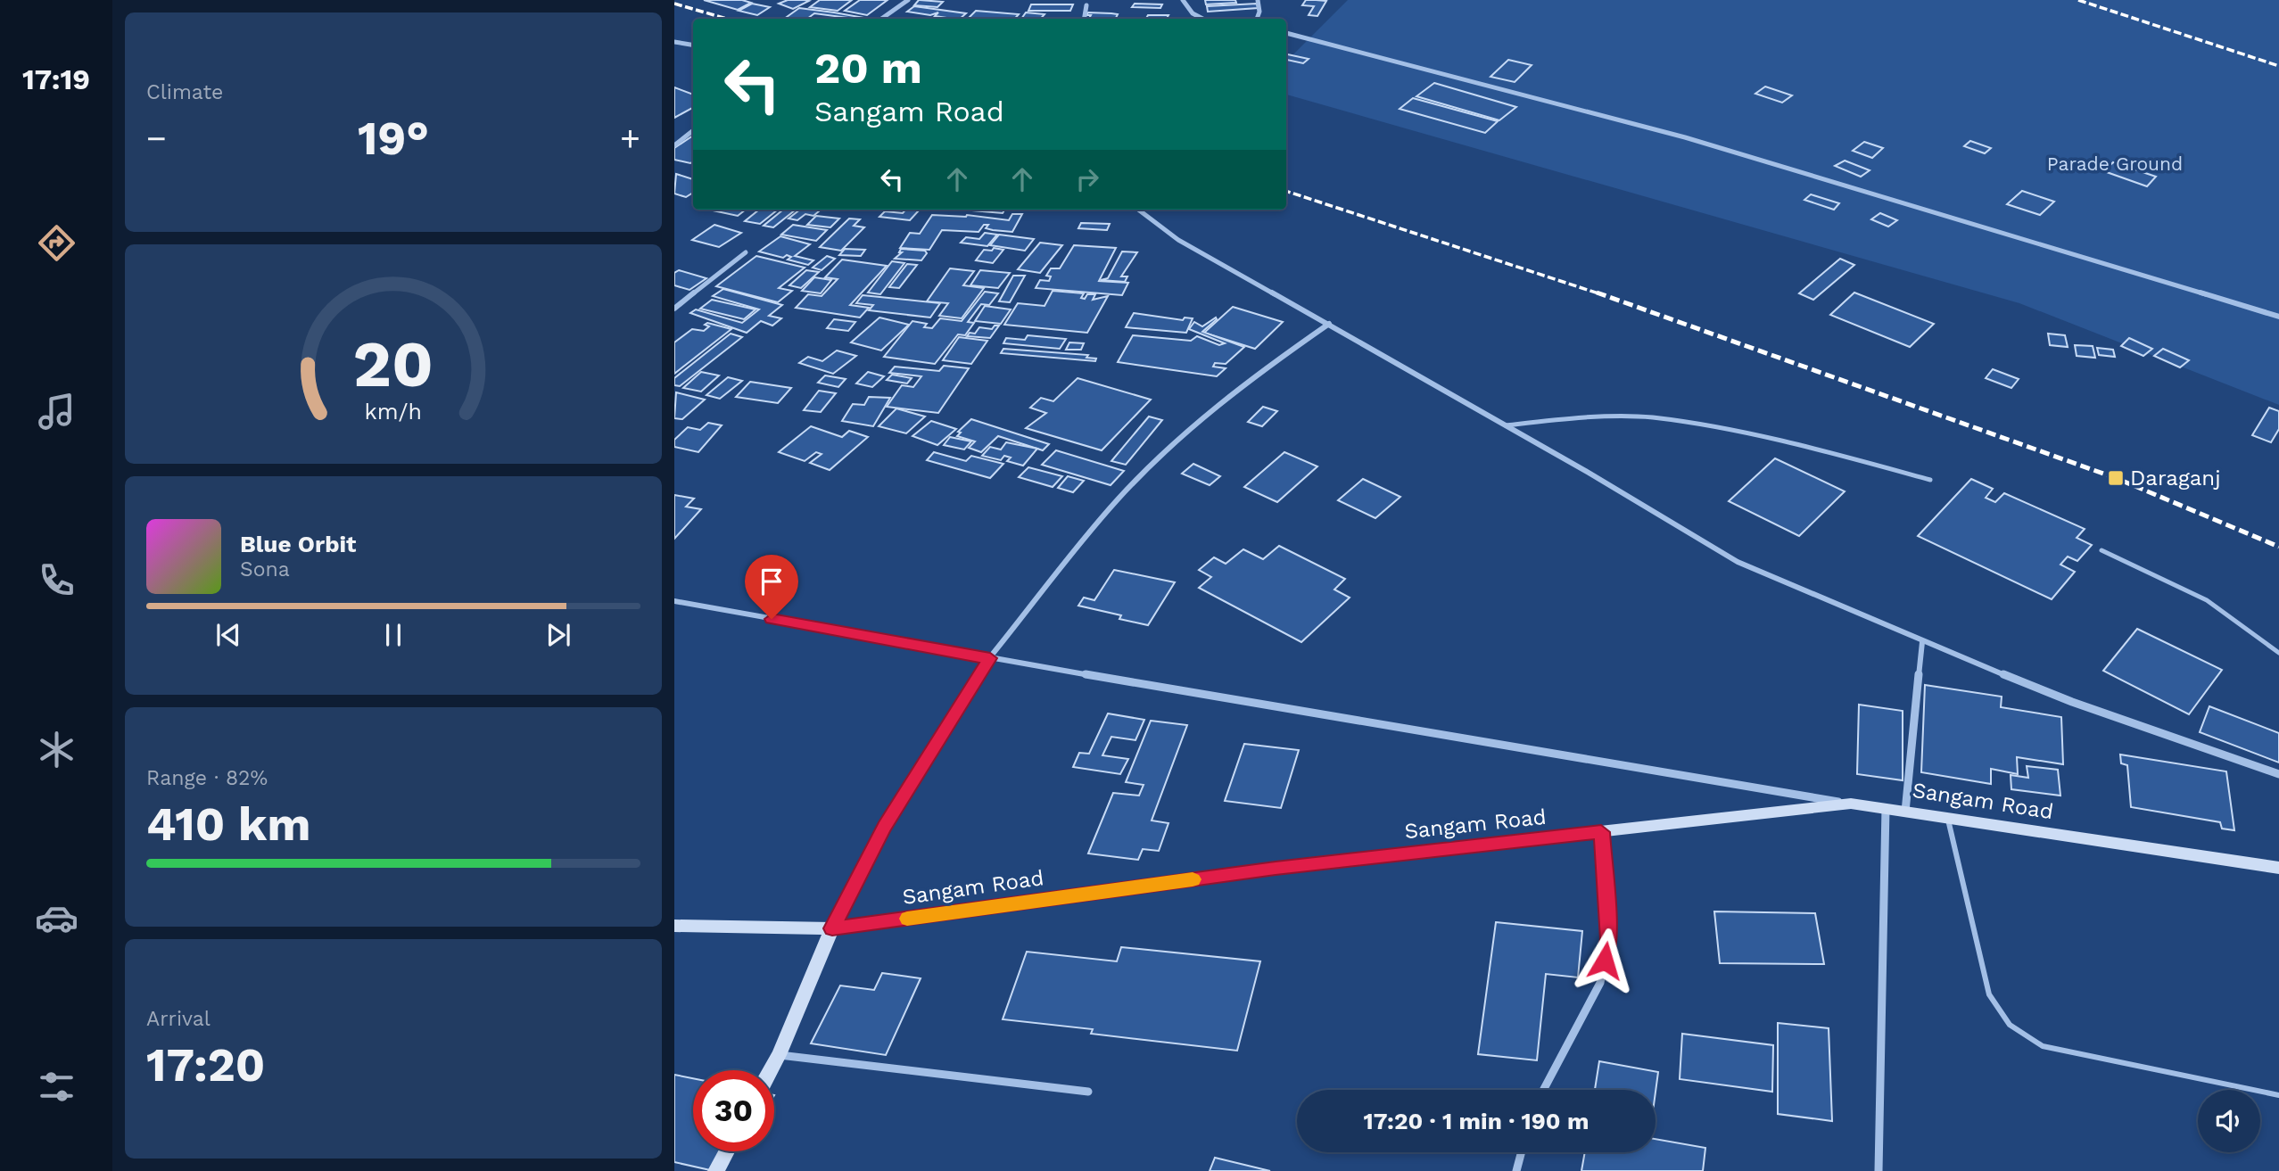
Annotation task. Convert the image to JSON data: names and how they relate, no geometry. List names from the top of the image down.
{
  "streets": {
    "main road": ["Sangam Road"]
  },
  "parks": ["Parade Ground"],
  "places": {
    "transit": ["Daraganj"]
  },
  "page": {
    "tabs": "17:19",
    "tile": [
      "Climate",
      ["Range · 82%", "410 km"],
      ["Arrival", "17:20"]
    ],
    "turn": ["20 m", "Sangam Road"],
    "heat": ["−", "19°", "+"],
    "song": ["Blue Orbit", "Sona"],
    "limit": "30",
    "trip": "17:20 · 1 min · 190 m",
    "gauge": ["20", "km/h"]
  }
}
